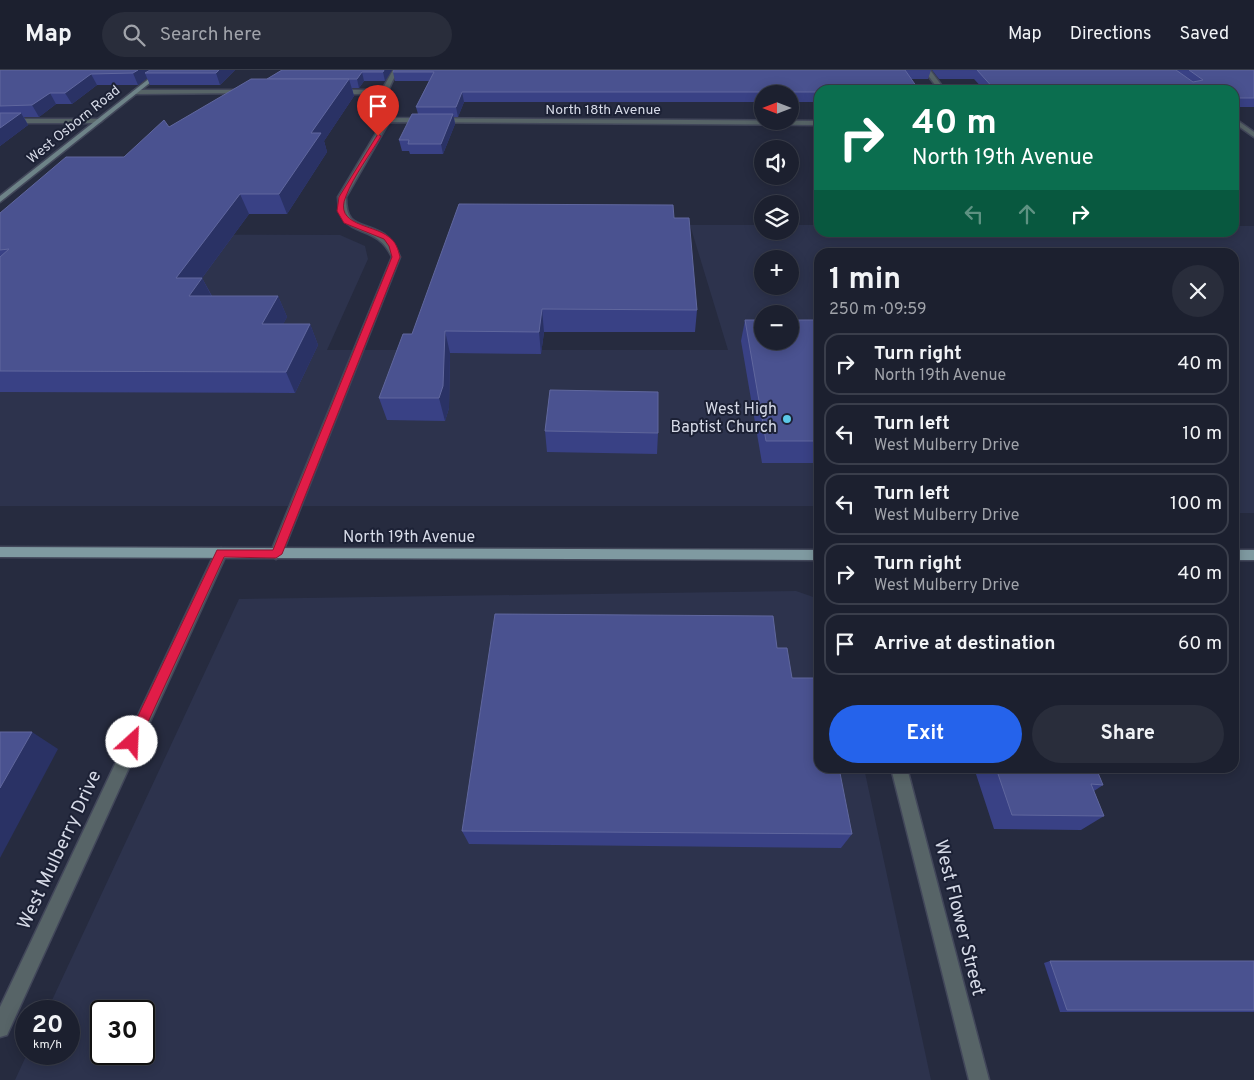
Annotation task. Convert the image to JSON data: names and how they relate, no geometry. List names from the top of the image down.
{
  "streets": {
    "main road": ["North 19th Avenue"],
    "street": [
      "North 18th Avenue",
      "West Osborn Road",
      "West Mulberry Drive",
      "West Flower Street"
    ]
  },
  "crossings": [
    ["North 19th Avenue", "West Mulberry Drive"]
  ],
  "places": ["West High Baptist Church"],
  "north": "left",
  "page": {
    "header": "Map",
    "search": "Search here",
    "nav": ["Map", "Directions", "Saved"],
    "map_buttons": ["+", "−"],
    "turn": ["40 m", "North 19th Avenue"],
    "heading": ["1 min", "250 m · 09:59"],
    "list": [
      {
        "name": "Turn right",
        "note": "North 19th Avenue",
        "value": "40 m"
      },
      {
        "name": "Turn left",
        "note": "West Mulberry Drive",
        "value": "10 m"
      },
      {
        "name": "Turn left",
        "note": "West Mulberry Drive",
        "value": "100 m"
      },
      {
        "name": "Turn right",
        "note": "West Mulberry Drive",
        "value": "40 m"
      },
      {
        "name": "Arrive at destination",
        "value": "60 m"
      }
    ],
    "buttons": ["Exit", "Share"],
    "speed": "20 km/h",
    "limit": "30"
  }
}
